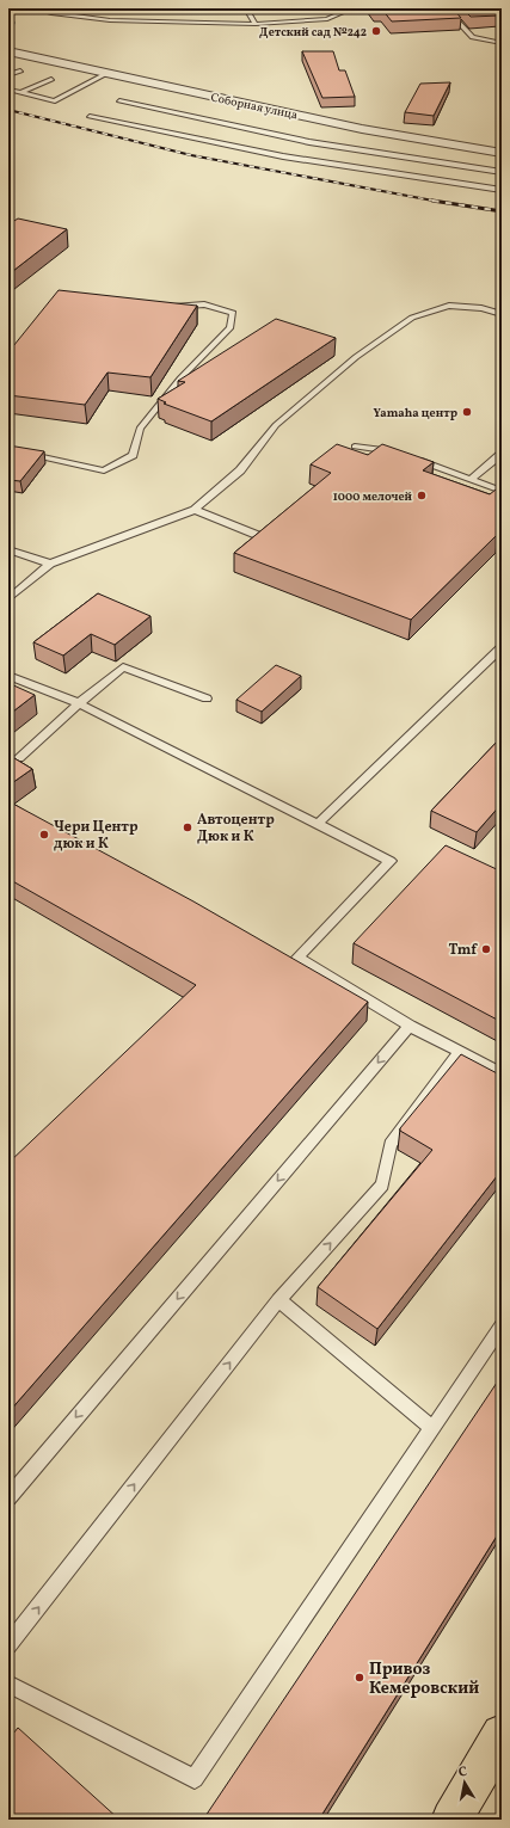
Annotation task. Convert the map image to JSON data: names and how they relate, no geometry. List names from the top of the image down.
{
  "streets": {
    "street": ["Соборная улица"]
  },
  "places": [
    "Детский сад №242",
    "Yamaha центр",
    "1000 мелочей",
    "Автоцентр Дюк и К",
    "Чери Центр дюк и К",
    "Tmf",
    "Привоз Кемеровский"
  ],
  "north": "top"
}
